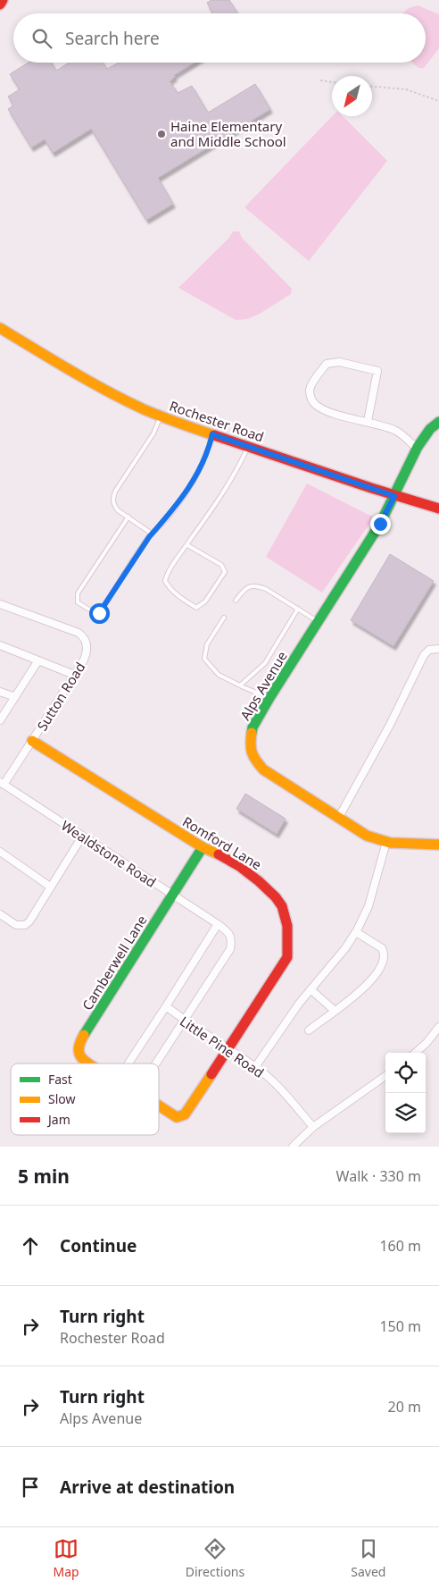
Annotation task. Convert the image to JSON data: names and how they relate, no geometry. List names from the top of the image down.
{
  "streets": {
    "street": [
      "Rochester Road",
      "Alps Avenue",
      "Sutton Road",
      "Romford Lane",
      "Wealdstone Road",
      "Camberwell Lane",
      "Little Pine Road"
    ]
  },
  "crossings": [
    ["Rochester Road", "Alps Avenue"],
    ["Sutton Road", "Romford Lane"],
    ["Sutton Road", "Wealdstone Road"],
    ["Romford Lane", "Camberwell Lane"],
    ["Romford Lane", "Little Pine Road"],
    ["Wealdstone Road", "Camberwell Lane"],
    ["Wealdstone Road", "Little Pine Road"]
  ],
  "places": ["Haine Elementary and Middle School"],
  "legend": ["Fast", "Slow", "Jam"],
  "north": "bottom left",
  "page": {
    "search": "Search here",
    "heading": ["5 min", "Walk · 330 m"],
    "list": [
      ["Continue", "160 m"],
      ["Turn right", "Rochester Road", "150 m"],
      ["Turn right", "Alps Avenue", "20 m"],
      "Arrive at destination"
    ],
    "nav": ["Map", "Directions", "Saved"]
  }
}
